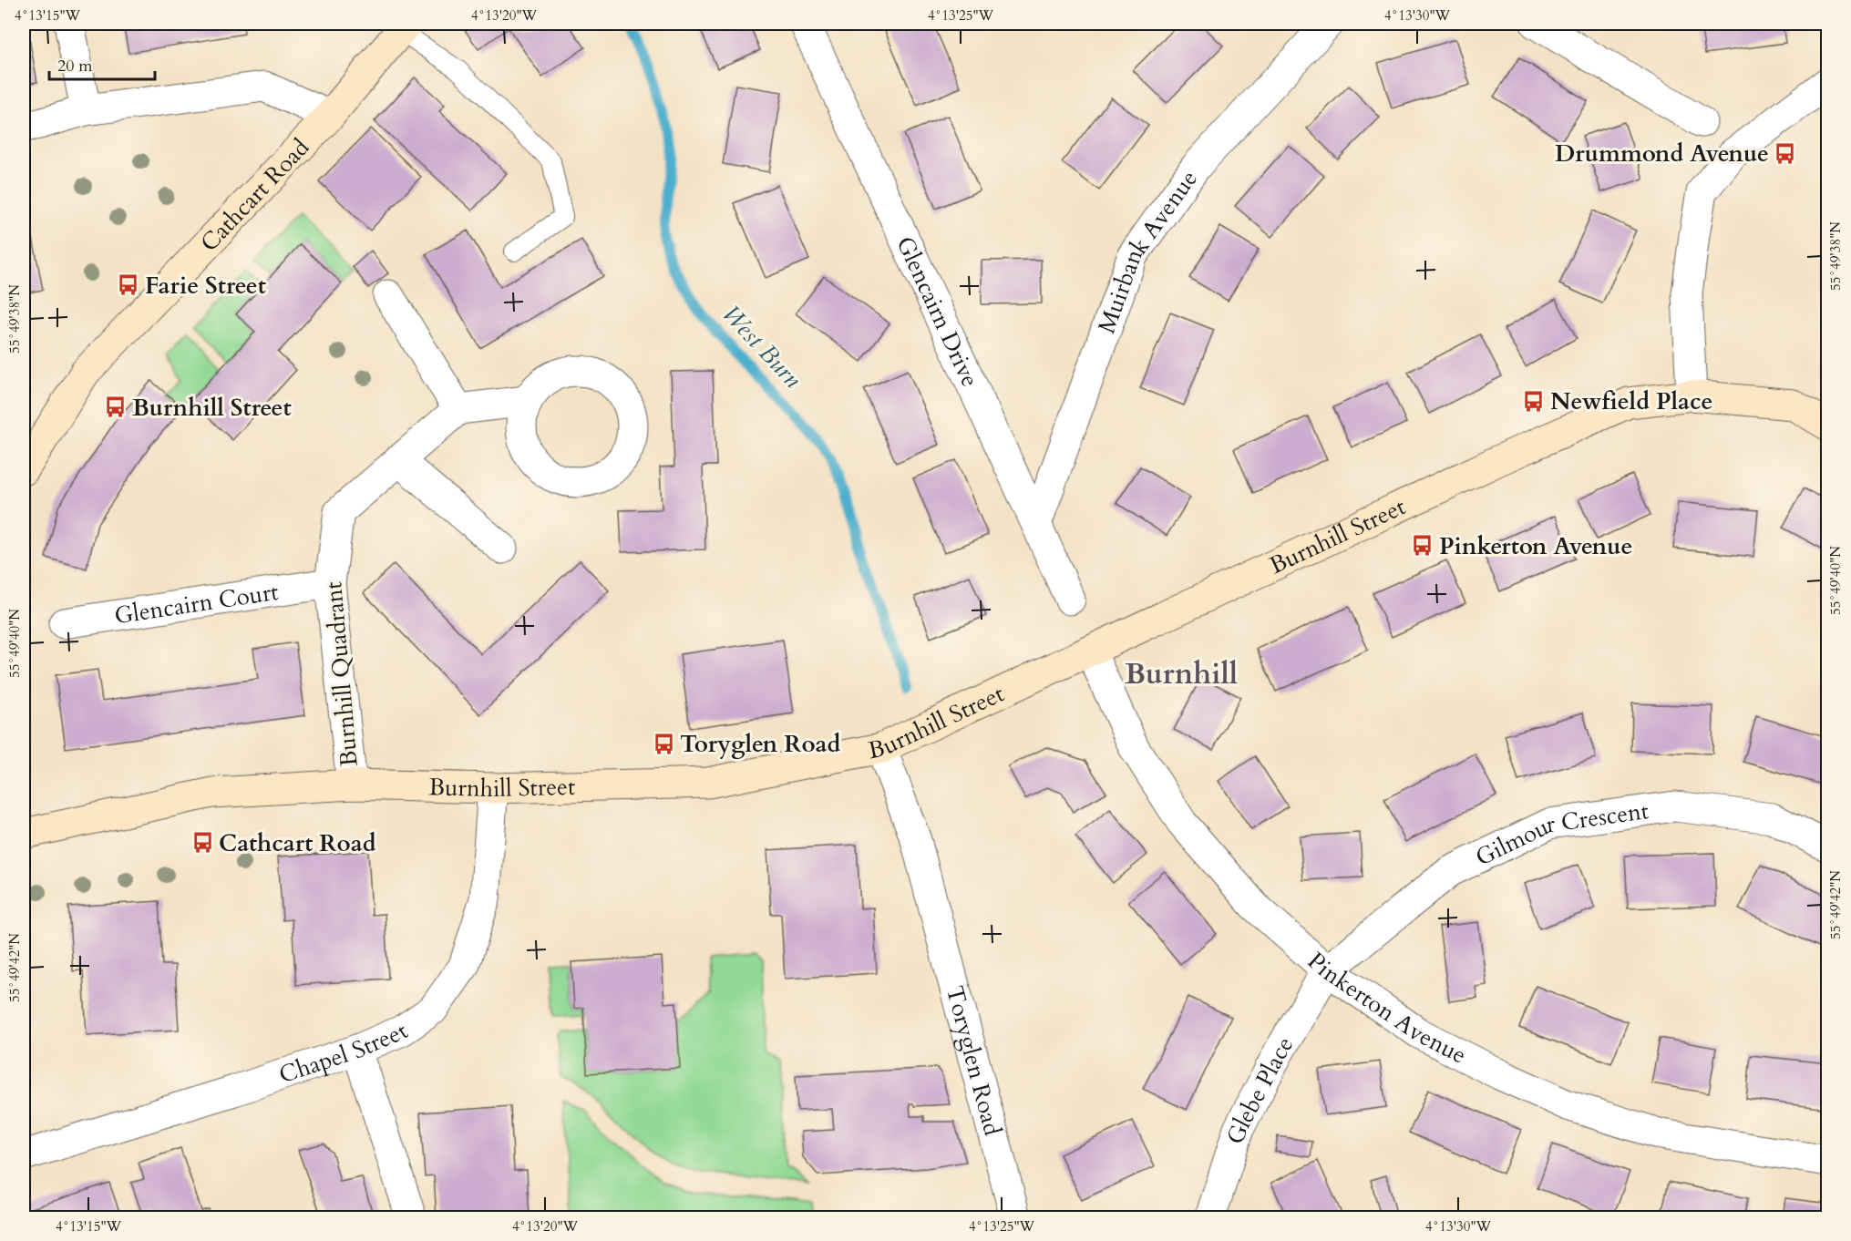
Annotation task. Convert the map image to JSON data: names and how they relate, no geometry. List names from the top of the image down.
{
  "streets": {
    "main road": ["Cathcart Road", "Burnhill Street"],
    "street": [
      "Muirbank Avenue",
      "Glencairn Drive",
      "Glencairn Court",
      "Burnhill Quadrant",
      "Gilmour Crescent",
      "Pinkerton Avenue",
      "Chapel Street",
      "Toryglen Road",
      "Glebe Place"
    ]
  },
  "crossings": [
    ["Muirbank Avenue", "Glencairn Drive"],
    ["Burnhill Street", "Burnhill Quadrant"],
    ["Burnhill Street", "Pinkerton Avenue"],
    ["Burnhill Street", "Chapel Street"],
    ["Burnhill Street", "Toryglen Road"],
    ["Glencairn Court", "Burnhill Quadrant"],
    ["Gilmour Crescent", "Pinkerton Avenue"],
    ["Gilmour Crescent", "Glebe Place"],
    ["Pinkerton Avenue", "Glebe Place"]
  ],
  "districts": ["Burnhill"],
  "water": ["West Burn"],
  "places": {
    "bus stop": [
      "Drummond Avenue",
      "Farie Street",
      "Newfield Place",
      "Burnhill Street",
      "Pinkerton Avenue",
      "Toryglen Road",
      "Cathcart Road"
    ]
  },
  "scale_bar": "20 m",
  "coordinates": [
    "4°13'15\"W",
    "4°13'20\"W",
    "4°13'25\"W",
    "4°13'30\"W",
    "55°49'38\"N",
    "55°49'40\"N",
    "55°49'42\"N"
  ]
}
